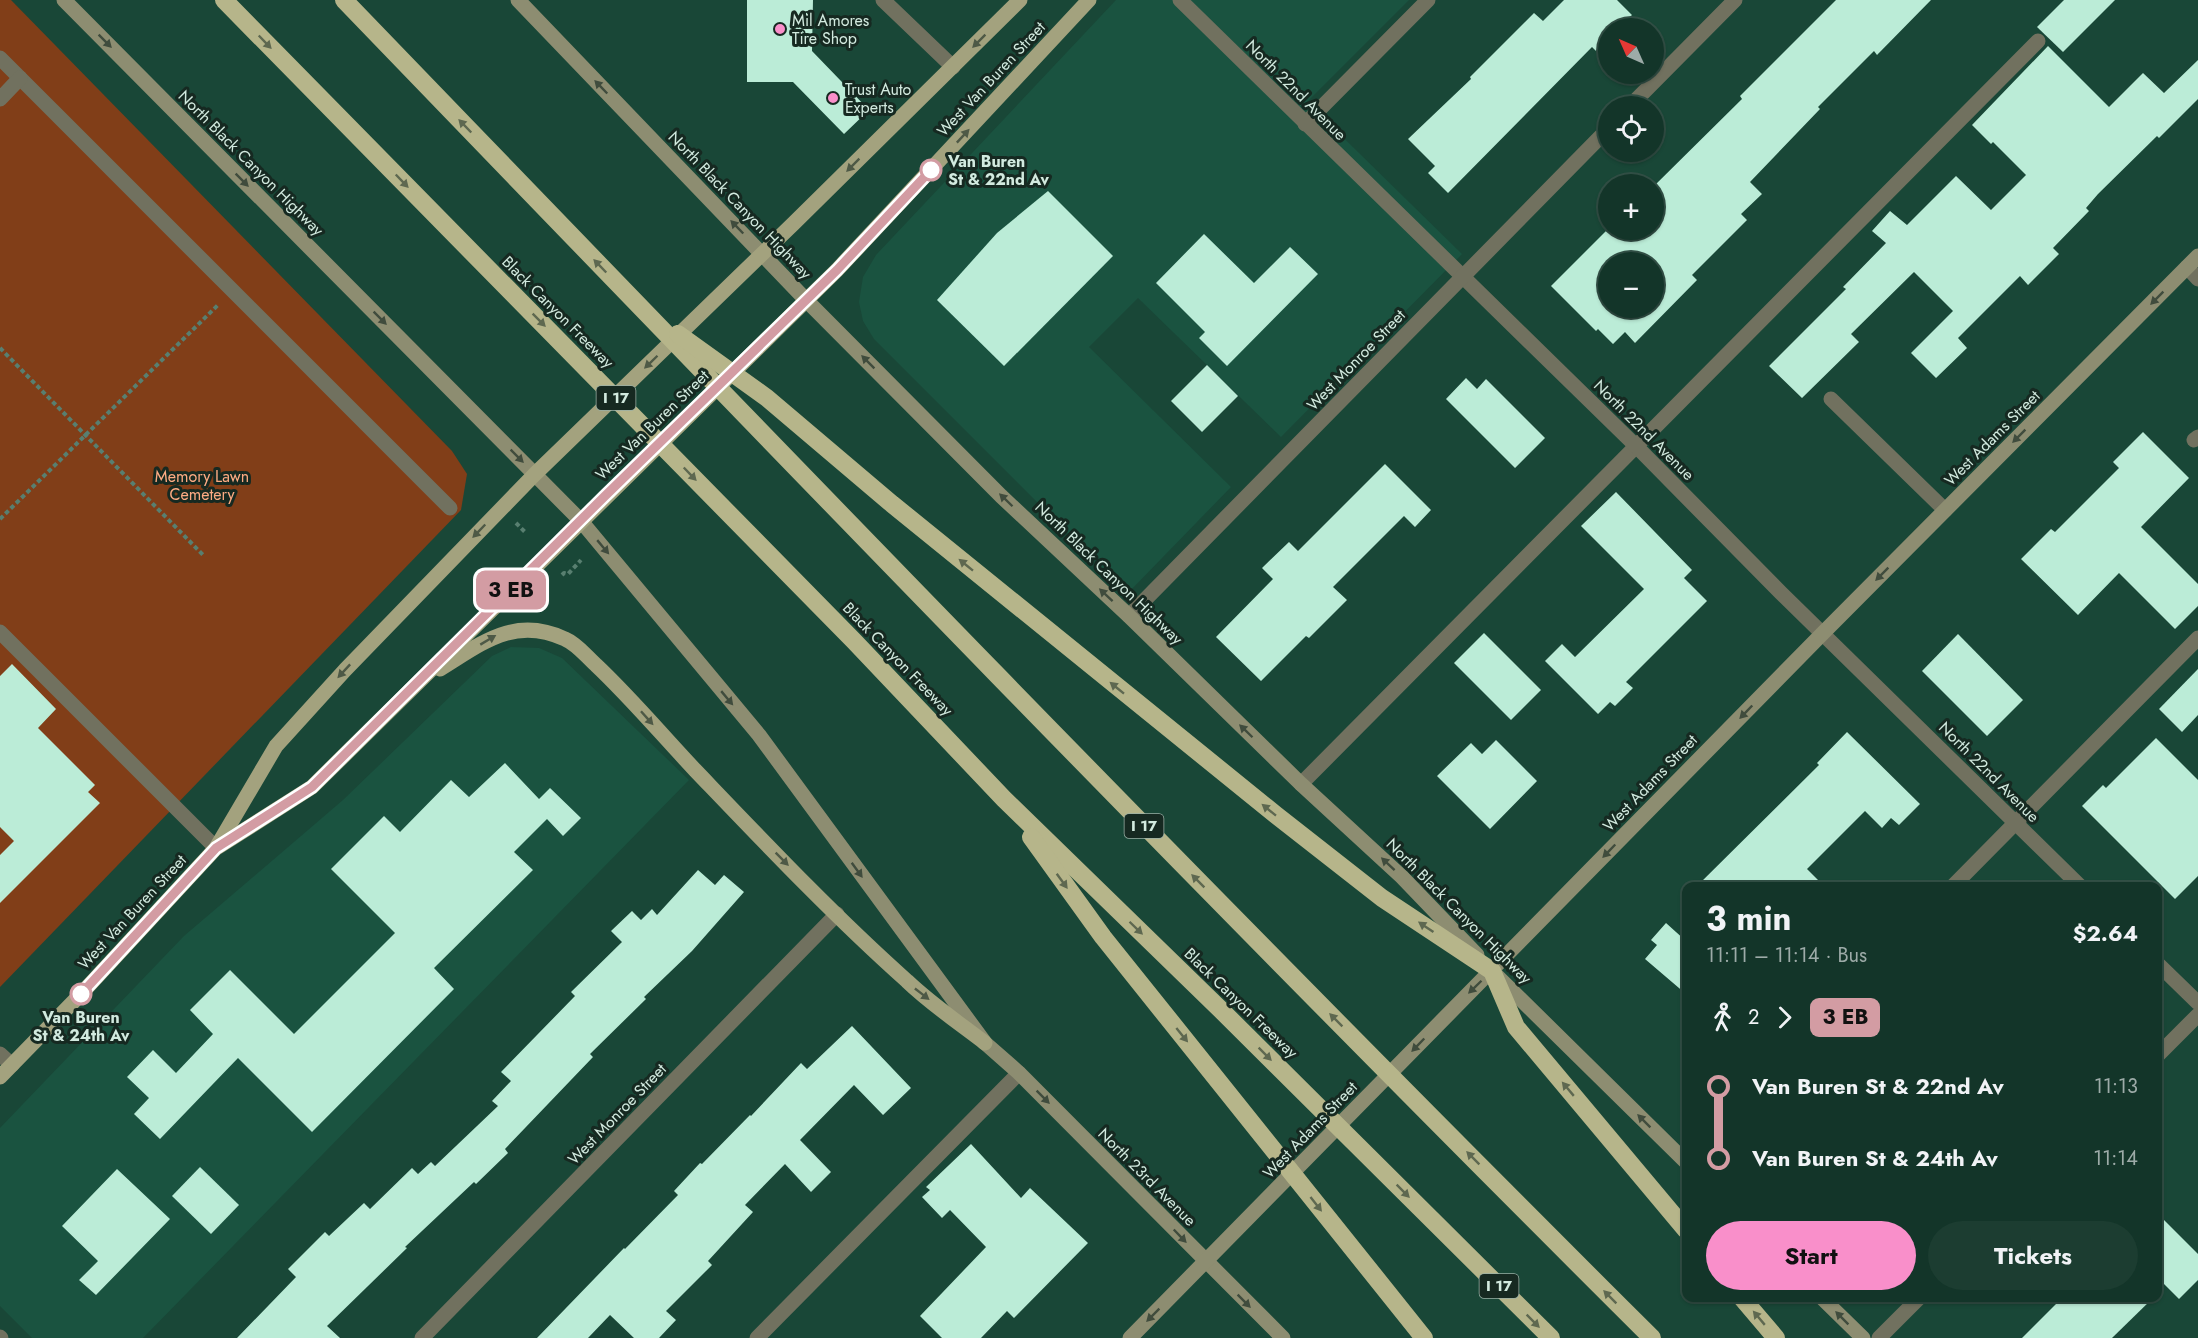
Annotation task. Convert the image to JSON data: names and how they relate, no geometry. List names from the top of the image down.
{
  "streets": {
    "highway": ["Black Canyon Freeway", "I 17"],
    "main road": [
      "West Van Buren Street",
      "North Black Canyon Highway",
      "West Adams Street",
      "North 23rd Avenue"
    ],
    "street": ["North 22nd Avenue", "West Monroe Street"]
  },
  "crossings": [
    ["West Van Buren Street", "North Black Canyon Highway"],
    ["North 22nd Avenue", "West Monroe Street"],
    ["North 22nd Avenue", "West Adams Street"],
    ["North Black Canyon Highway", "West Monroe Street"],
    ["North Black Canyon Highway", "West Adams Street"],
    ["North Black Canyon Highway", "North 23rd Avenue"],
    ["West Adams Street", "North 23rd Avenue"]
  ],
  "one_way": ["West Adams Street", "North 23rd Avenue"],
  "parks": ["Memory Lawn Cemetery"],
  "places": [
    "Mil Amores Tire Shop",
    "Trust Auto Experts",
    "Van Buren St & 22nd Av",
    "Van Buren St & 24th Av"
  ],
  "north": "top left",
  "page": {
    "on_map": "3 EB",
    "map_buttons": ["+", "−"],
    "heading": ["3 min", "11:11 – 11:14 · Bus", "$2.64"],
    "legs": ["2", "3 EB"],
    "list": [
      {
        "name": "Van Buren St & 22nd Av",
        "value": "11:13"
      },
      {
        "name": "Van Buren St & 24th Av",
        "value": "11:14"
      }
    ],
    "buttons": ["Start", "Tickets"]
  }
}
